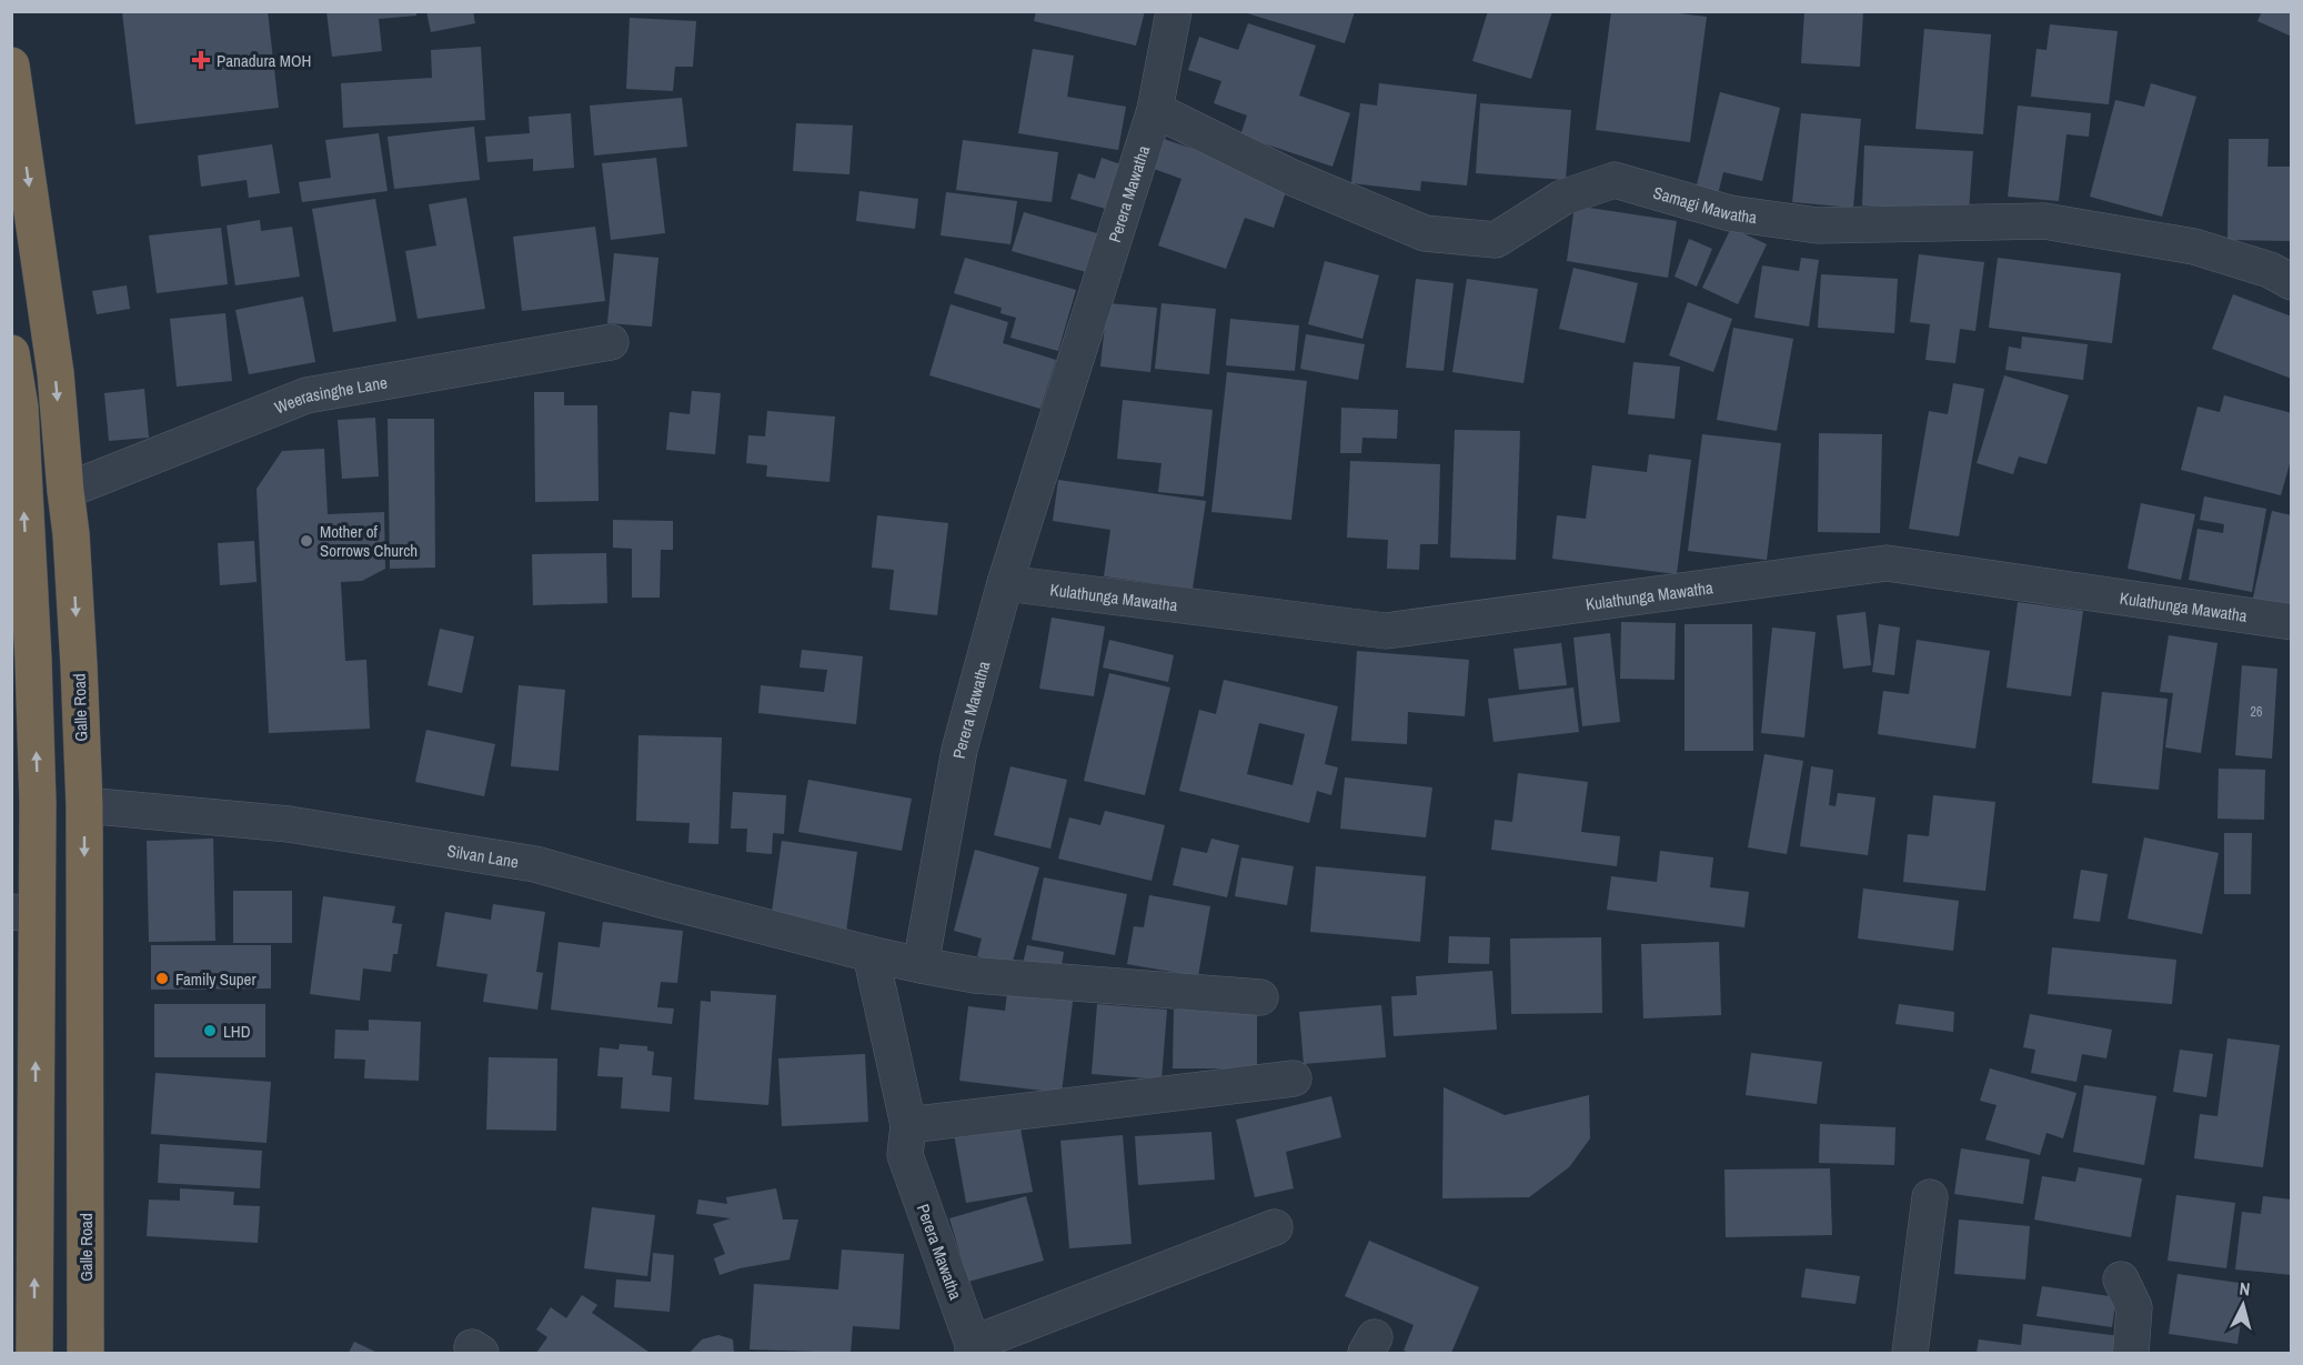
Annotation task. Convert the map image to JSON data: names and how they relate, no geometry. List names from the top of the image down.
{
  "streets": {
    "highway": ["Galle Road"],
    "street": [
      "Perera Mawatha",
      "Samagi Mawatha",
      "Weerasinghe Lane",
      "Kulathunga Mawatha",
      "Silvan Lane"
    ]
  },
  "crossings": [
    ["Perera Mawatha", "Samagi Mawatha"],
    ["Perera Mawatha", "Kulathunga Mawatha"],
    ["Perera Mawatha", "Silvan Lane"],
    ["Weerasinghe Lane", "Galle Road"],
    ["Galle Road", "Silvan Lane"]
  ],
  "places": {
    "health": ["Panadura MOH"],
    "other": ["Mother of Sorrows Church", "Family Super", "LHD"]
  },
  "house_numbers": ["26"],
  "north": "top"
}
